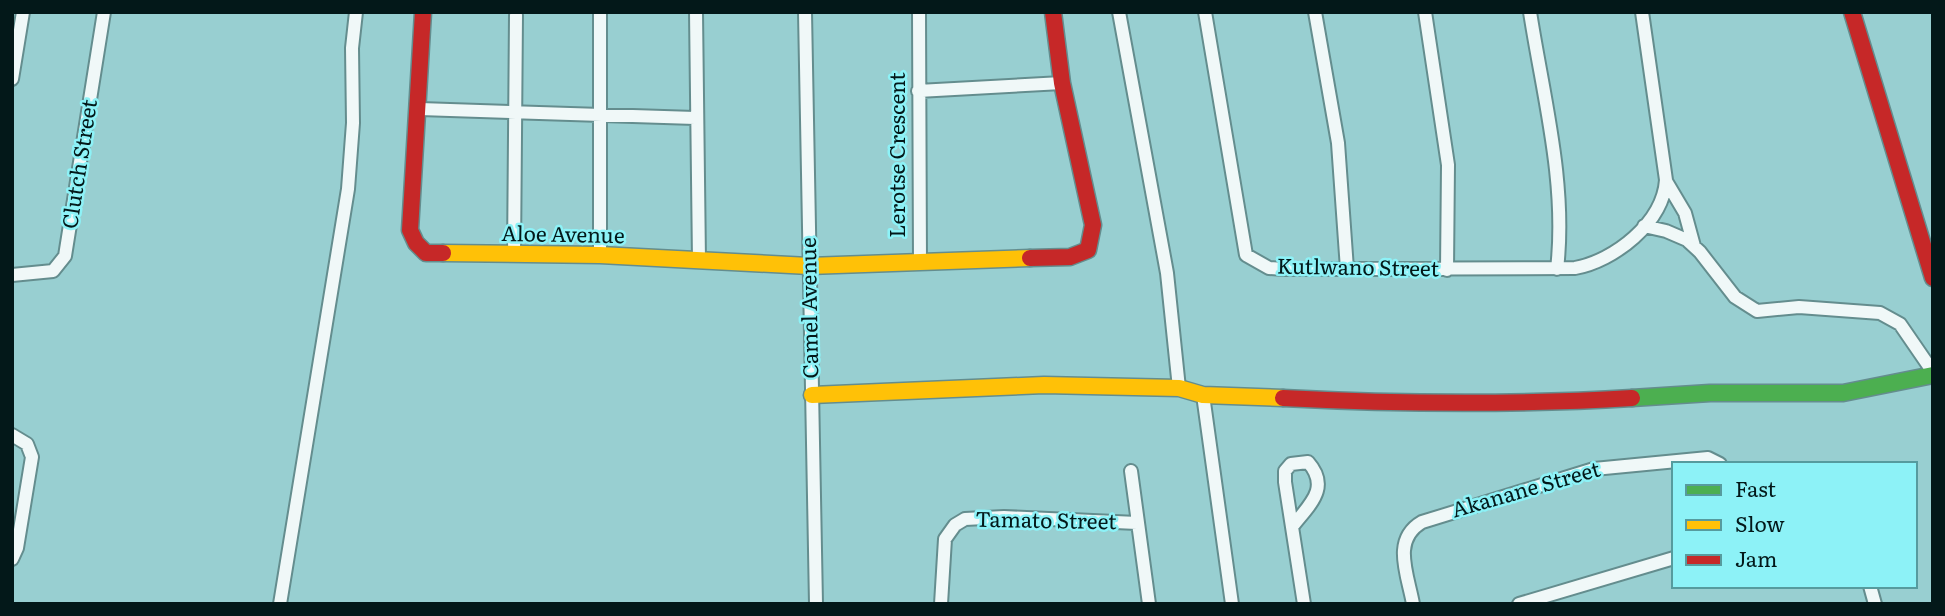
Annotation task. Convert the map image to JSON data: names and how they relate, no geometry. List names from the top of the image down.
{
  "streets": {
    "street": [
      "Lerotse Crescent",
      "Clutch Street",
      "Aloe Avenue",
      "Kutlwano Street",
      "Camel Avenue",
      "Akanane Street",
      "Tamato Street"
    ]
  },
  "crossings": [
    ["Lerotse Crescent", "Aloe Avenue"],
    ["Aloe Avenue", "Camel Avenue"]
  ],
  "legend": ["Fast", "Slow", "Jam"]
}
